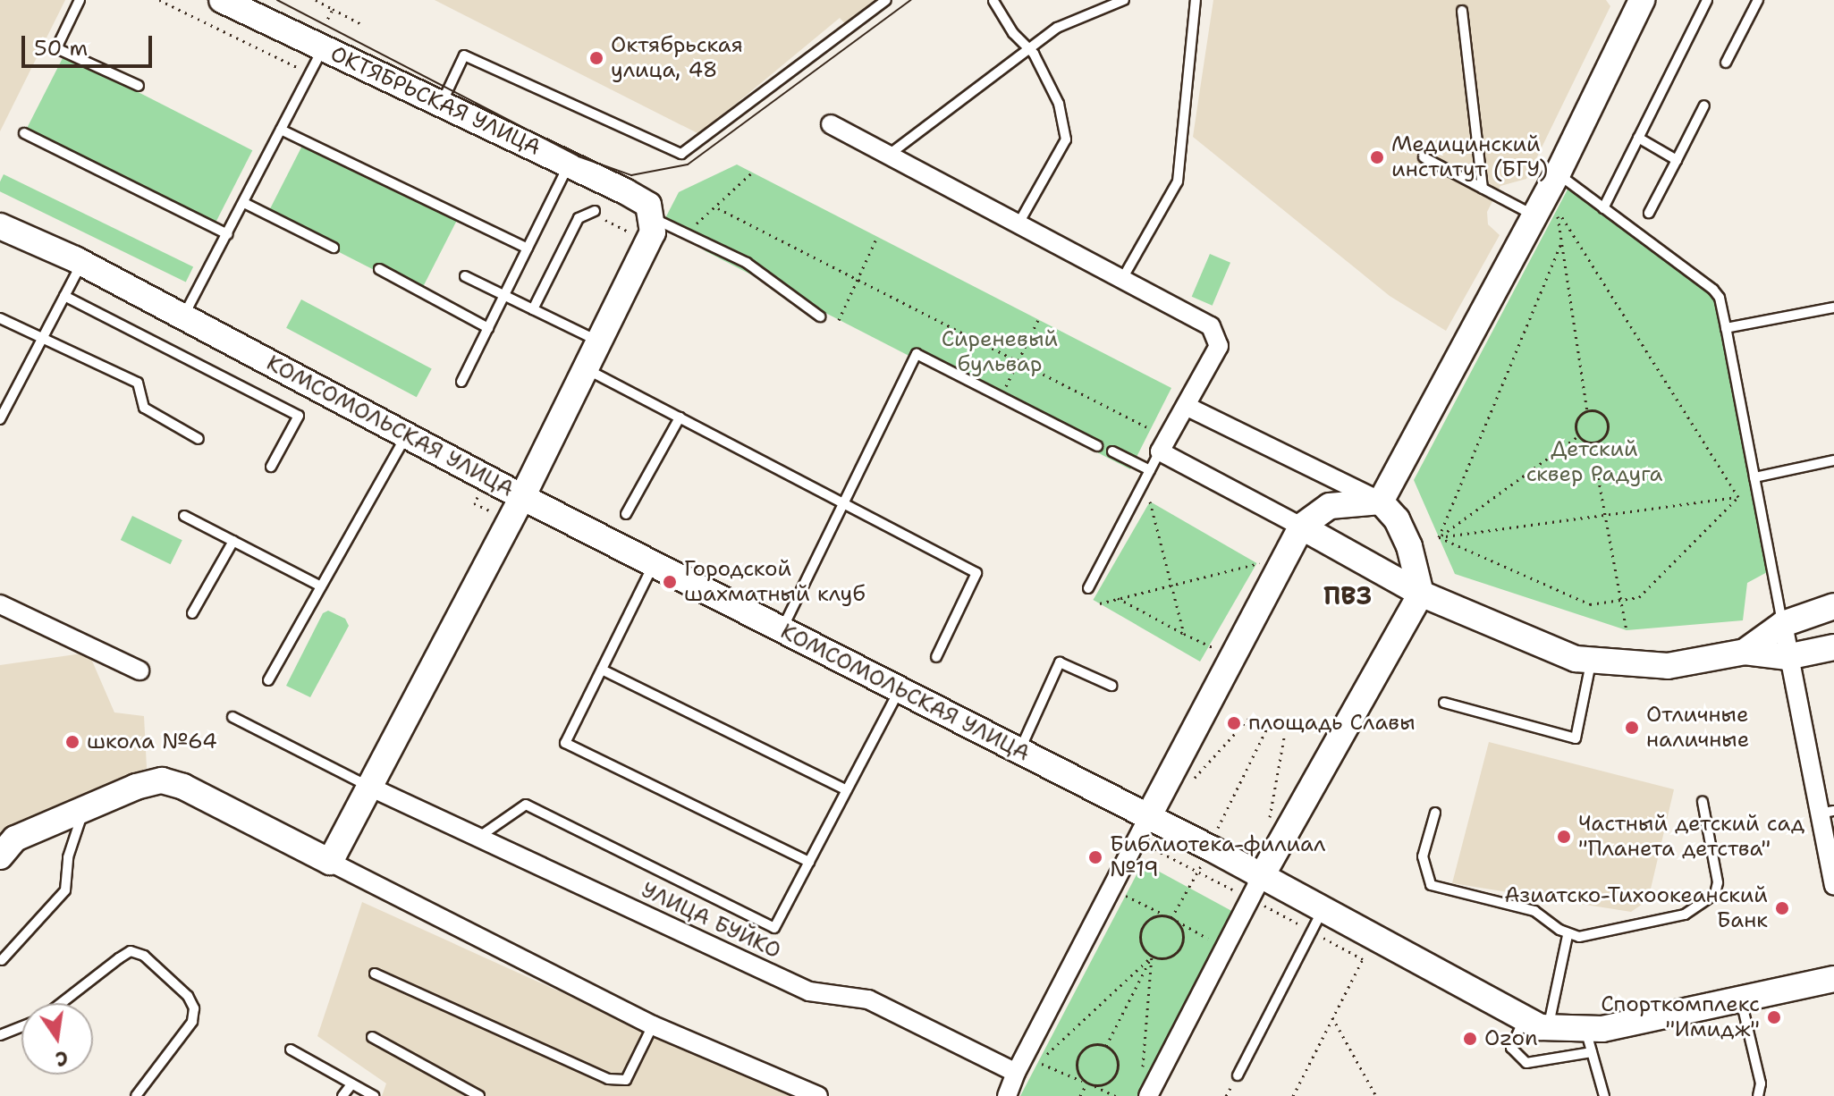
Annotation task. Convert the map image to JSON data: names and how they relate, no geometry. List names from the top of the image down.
{
  "streets": {
    "street": ["ОКТЯБРЬСКАЯ УЛИЦА", "КОМСОМОЛЬСКАЯ УЛИЦА", "УЛИЦА БУЙКО"]
  },
  "districts": ["ПВЗ"],
  "parks": ["Сиреневый бульвар", "Детский сквер Радуга"],
  "places": [
    "Октябрьская улица, 48",
    "Медицинский институт (БГУ)",
    "Городской шахматный клуб",
    "площадь Славы",
    "Отличные наличные",
    "школа №64",
    "Частный детский сад \"Планета детства\"",
    "Библиотека-филиал №19",
    "Азиатско-Тихоокеанский Банк",
    "Спорткомплекс \"Имидж\"",
    "Ozon"
  ],
  "scale_bar": "50 m",
  "north": "bottom"
}
